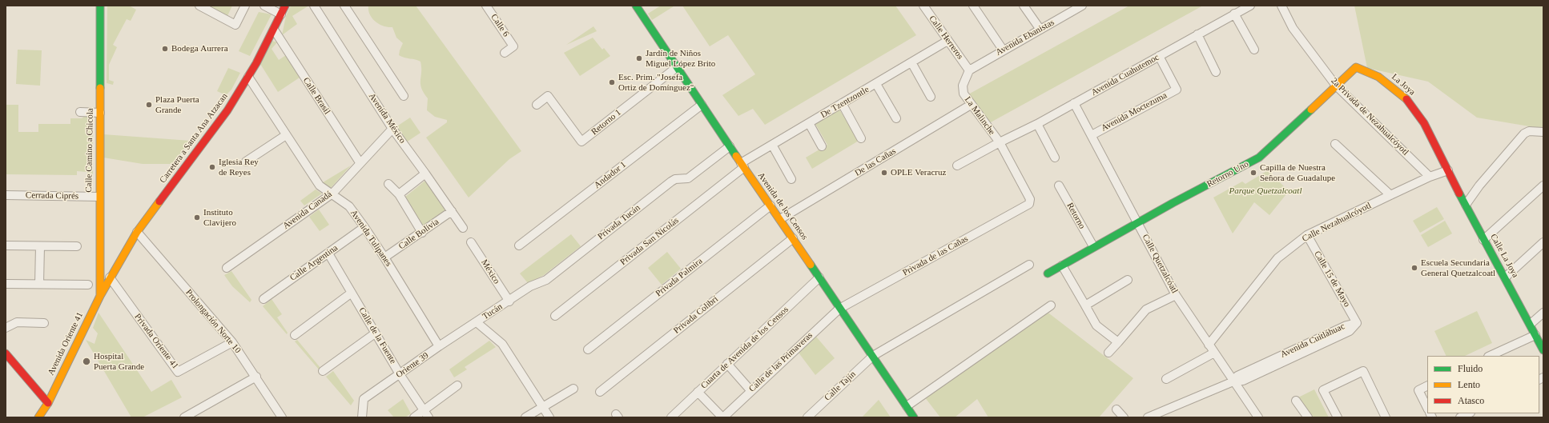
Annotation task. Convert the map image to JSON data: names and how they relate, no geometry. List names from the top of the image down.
{
  "streets": {
    "street": [
      "Calle 6",
      "Calle Herreros",
      "Avenida Ebanistas",
      "Avenida Cuahutemoc",
      "La Joya",
      "Calle Brasil",
      "De Tzentzontle",
      "Avenida Moctezuma",
      "La Malinche",
      "2a Privada de Nezahualcóyotl",
      "Avenida México",
      "Retorno 1",
      "Carretera a Santa Ana Atzacan",
      "Calle Camino a Chicola",
      "De las Cañas",
      "Retorno Uno",
      "Andador 1",
      "Cerrada Ciprés",
      "Avenida de los Censos",
      "Avenida Canadá",
      "Retorno",
      "Privada Tucán",
      "Calle Nezahualcóyotl",
      "Calle Bolivia",
      "Avenida Tulipanes",
      "Privada San Nicolás",
      "Privada de las Cañas",
      "Calle La Joya",
      "Calle Argentina",
      "Calle Quetzalcóatl",
      "México",
      "Privada Palmira",
      "Calle 15 de Mayo",
      "Tucán",
      "Privada Colibrí",
      "Prolongación Norte 10",
      "Calle de la Fuente",
      "Avenida Cuitláhuac",
      "Privada Oriente 41",
      "Avenida Oriente 41",
      "Cuarta de Avenida de los Censos",
      "Calle de las Primaveras",
      "Oriente 39",
      "Calle Tajín"
    ]
  },
  "crossings": [
    ["Calle Herreros", "Avenida Ebanistas"],
    ["Calle Herreros", "De Tzentzontle"],
    ["Calle Herreros", "La Malinche"],
    ["Avenida Ebanistas", "La Malinche"],
    ["Avenida Cuahutemoc", "Avenida Moctezuma"],
    ["Avenida Cuahutemoc", "La Malinche"],
    ["Avenida Cuahutemoc", "Calle Quetzalcóatl"],
    ["La Joya", "2a Privada de Nezahualcóyotl"],
    ["La Joya", "Retorno Uno"],
    ["La Joya", "Calle Nezahualcóyotl"],
    ["La Joya", "Calle La Joya"],
    ["Calle Brasil", "Carretera a Santa Ana Atzacan"],
    ["Calle Brasil", "Avenida Canadá"],
    ["De Tzentzontle", "Avenida de los Censos"],
    ["De Tzentzontle", "Privada San Nicolás"],
    ["Avenida Moctezuma", "Calle Quetzalcóatl"],
    ["La Malinche", "De las Cañas"],
    ["La Malinche", "Privada de las Cañas"],
    ["2a Privada de Nezahualcóyotl", "Retorno Uno"],
    ["2a Privada de Nezahualcóyotl", "Calle Nezahualcóyotl"],
    ["Avenida México", "Avenida Canadá"],
    ["Avenida México", "Calle Bolivia"],
    ["Retorno 1", "Avenida de los Censos"],
    ["Carretera a Santa Ana Atzacan", "Avenida Tulipanes"],
    ["Carretera a Santa Ana Atzacan", "Prolongación Norte 10"],
    ["Carretera a Santa Ana Atzacan", "Privada Oriente 41"],
    ["Carretera a Santa Ana Atzacan", "Avenida Oriente 41"],
    ["Calle Camino a Chicola", "Cerrada Ciprés"],
    ["Calle Camino a Chicola", "Avenida Oriente 41"],
    ["De las Cañas", "Avenida de los Censos"],
    ["Retorno Uno", "Calle Quetzalcóatl"],
    ["Andador 1", "Avenida de los Censos"],
    ["Avenida de los Censos", "Privada Tucán"],
    ["Avenida de los Censos", "Privada San Nicolás"],
    ["Avenida de los Censos", "Privada de las Cañas"],
    ["Avenida de los Censos", "Privada Palmira"],
    ["Avenida de los Censos", "Privada Colibrí"],
    ["Avenida de los Censos", "Cuarta de Avenida de los Censos"],
    ["Avenida de los Censos", "Calle de las Primaveras"],
    ["Avenida de los Censos", "Calle Tajín"],
    ["Avenida Canadá", "Avenida Tulipanes"],
    ["Privada Tucán", "México"],
    ["Privada Tucán", "Tucán"],
    ["Calle Nezahualcóyotl", "Calle La Joya"],
    ["Calle Nezahualcóyotl", "Calle Quetzalcóatl"],
    ["Calle Nezahualcóyotl", "Calle 15 de Mayo"],
    ["Calle Bolivia", "Avenida Tulipanes"],
    ["Avenida Tulipanes", "Calle Argentina"],
    ["Avenida Tulipanes", "Oriente 39"],
    ["Privada de las Cañas", "Calle de las Primaveras"],
    ["Calle Argentina", "Calle de la Fuente"],
    ["Calle Quetzalcóatl", "Avenida Cuitláhuac"],
    ["México", "Tucán"],
    ["Calle 15 de Mayo", "Avenida Cuitláhuac"],
    ["Tucán", "Oriente 39"],
    ["Prolongación Norte 10", "Privada Oriente 41"],
    ["Calle de la Fuente", "Oriente 39"],
    ["Privada Oriente 41", "Avenida Oriente 41"]
  ],
  "parks": ["Parque Quetzalcoatl"],
  "places": [
    "Bodega Aurrera",
    "Jardín de Niños Miguel López Brito",
    "Esc. Prim. \"Josefa Ortiz de Domínguez\"",
    "Plaza Puerta Grande",
    "Iglesia Rey de Reyes",
    "OPLE Veracruz",
    "Capilla de Nuestra Señora de Guadalupe",
    "Instituto Clavijero",
    "Escuela Secundaria General Quetzalcoatl",
    "Hospital Puerta Grande"
  ],
  "legend": ["Fluido", "Lento", "Atasco"]
}
